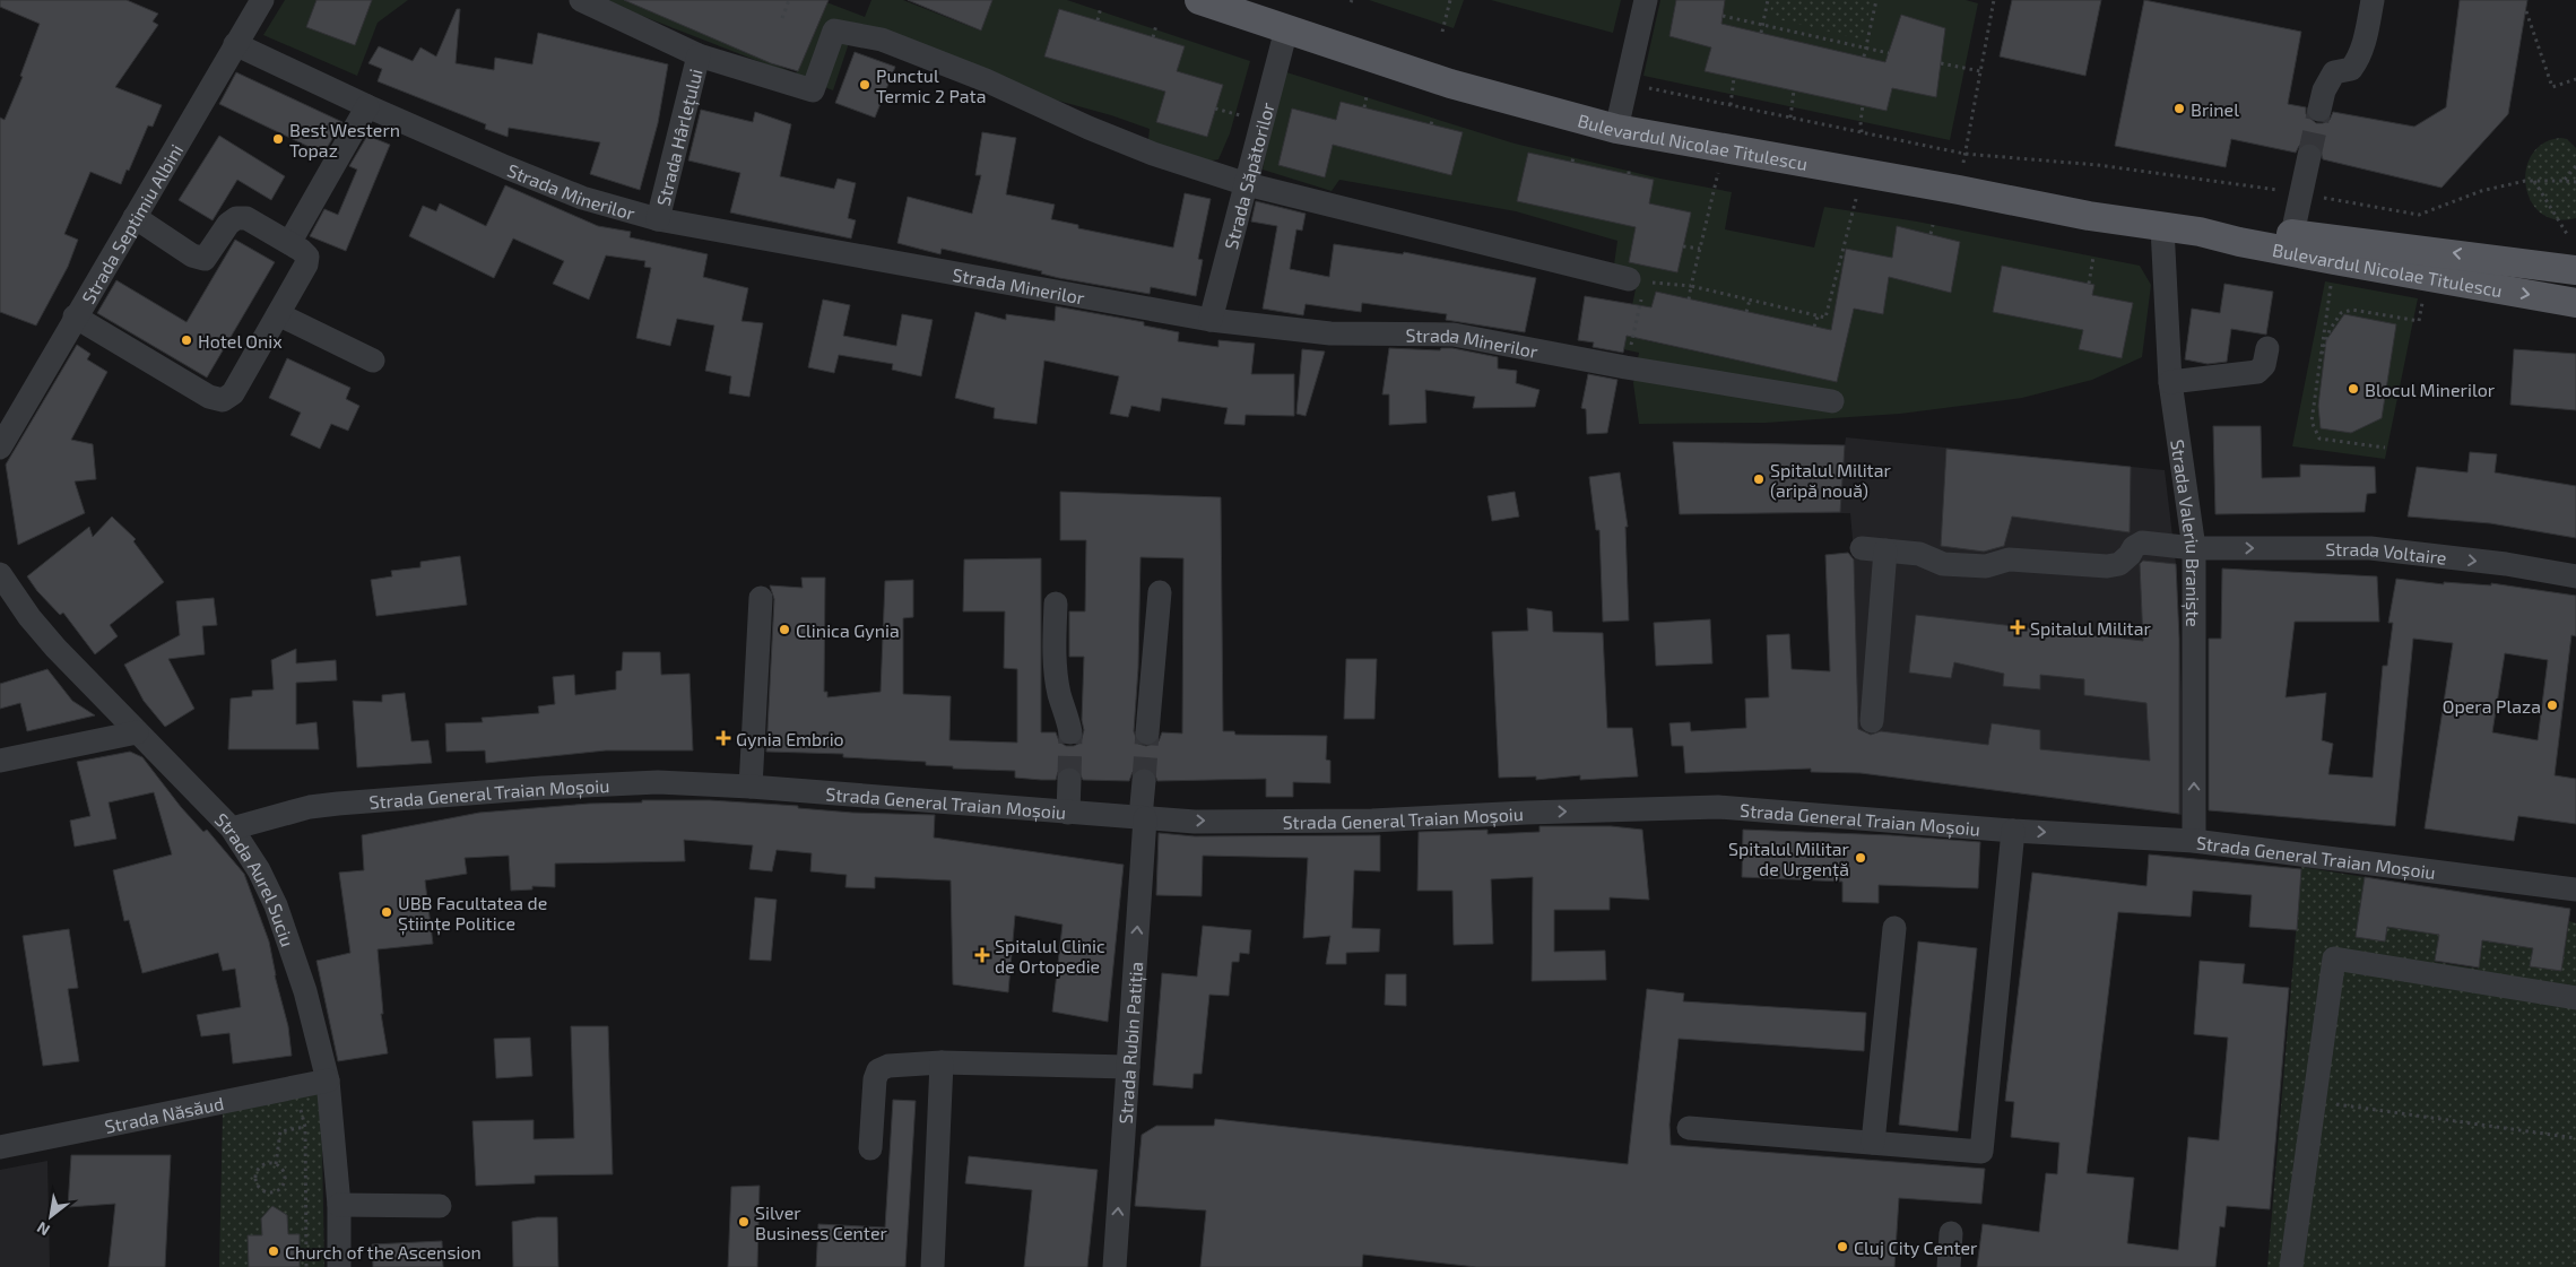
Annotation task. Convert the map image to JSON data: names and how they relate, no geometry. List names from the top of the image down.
{
  "streets": {
    "main road": ["Bulevardul Nicolae Titulescu"],
    "street": [
      "Strada Hârlețului",
      "Strada Săpătorilor",
      "Strada Minerilor",
      "Strada Septimiu Albini",
      "Strada Valeriu Braniște",
      "Strada Voltaire",
      "Strada General Traian Moșoiu",
      "Strada Aurel Suciu",
      "Strada Rubin Patiția",
      "Strada Năsăud"
    ]
  },
  "crossings": [
    ["Strada Hârlețului", "Strada Minerilor"],
    ["Bulevardul Nicolae Titulescu", "Strada Săpătorilor"],
    ["Bulevardul Nicolae Titulescu", "Strada Valeriu Braniște"],
    ["Strada Săpătorilor", "Strada Minerilor"],
    ["Strada Minerilor", "Strada Septimiu Albini"],
    ["Strada Valeriu Braniște", "Strada Voltaire"],
    ["Strada Valeriu Braniște", "Strada General Traian Moșoiu"],
    ["Strada General Traian Moșoiu", "Strada Aurel Suciu"],
    ["Strada General Traian Moșoiu", "Strada Rubin Patiția"],
    ["Strada Aurel Suciu", "Strada Năsăud"]
  ],
  "one_way": ["Strada Valeriu Braniște", "Strada Voltaire", "Strada General Traian Moșoiu"],
  "places": {
    "other": [
      "Punctul Termic 2 Pata",
      "Brinel",
      "Best Western Topaz",
      "Hotel Onix",
      "Blocul Minerilor",
      "Spitalul Militar (aripă nouă)",
      "Clinica Gynia",
      "Opera Plaza",
      "Spitalul Militar de Urgență",
      "UBB Facultatea de Științe Politice",
      "Silver Business Center",
      "Cluj City Center",
      "Church of the Ascension"
    ],
    "health": ["Spitalul Militar", "Gynia Embrio", "Spitalul Clinic de Ortopedie"]
  },
  "north": "bottom left"
}
